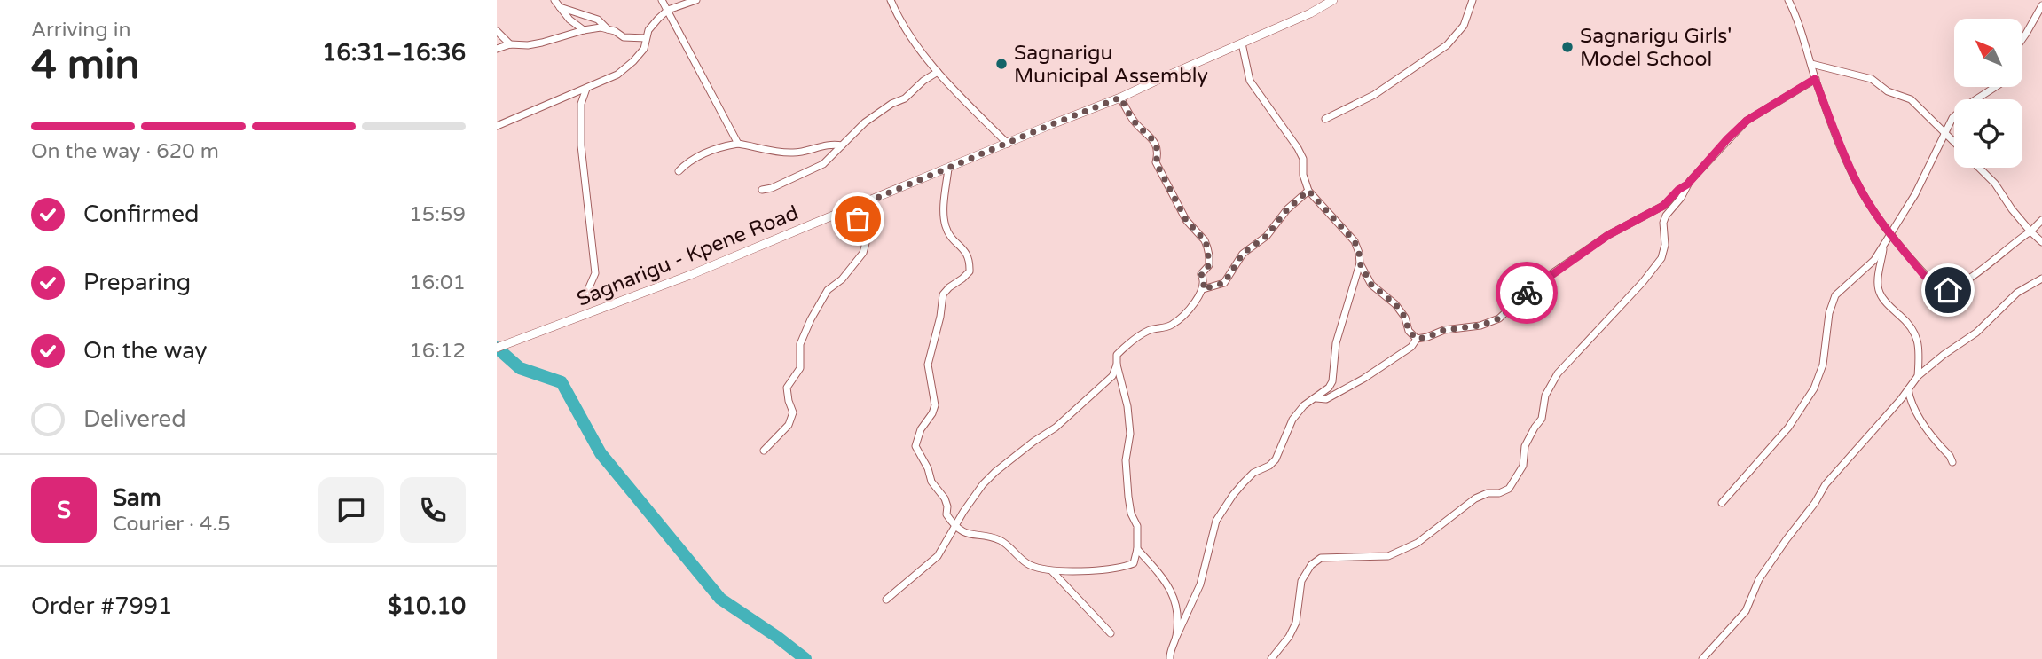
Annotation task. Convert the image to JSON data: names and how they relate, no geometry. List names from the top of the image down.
{
  "streets": {
    "street": ["Sagnarigu - Kpene Road"]
  },
  "places": ["Sagnarigu Girls' Model School", "Sagnarigu Municipal Assembly"],
  "north": "top left",
  "page": {
    "heading": ["4 min", "Arriving in", "16:31–16:36"],
    "panel": [
      "Sam",
      "Courier · 4.5",
      "Order #7991",
      "$10.10"
    ],
    "bar": "On the way · 620 m",
    "list": [
      ["Confirmed", "15:59"],
      ["Preparing", "16:01"],
      ["On the way", "16:12"],
      "Delivered"
    ],
    "round": "S"
  }
}
